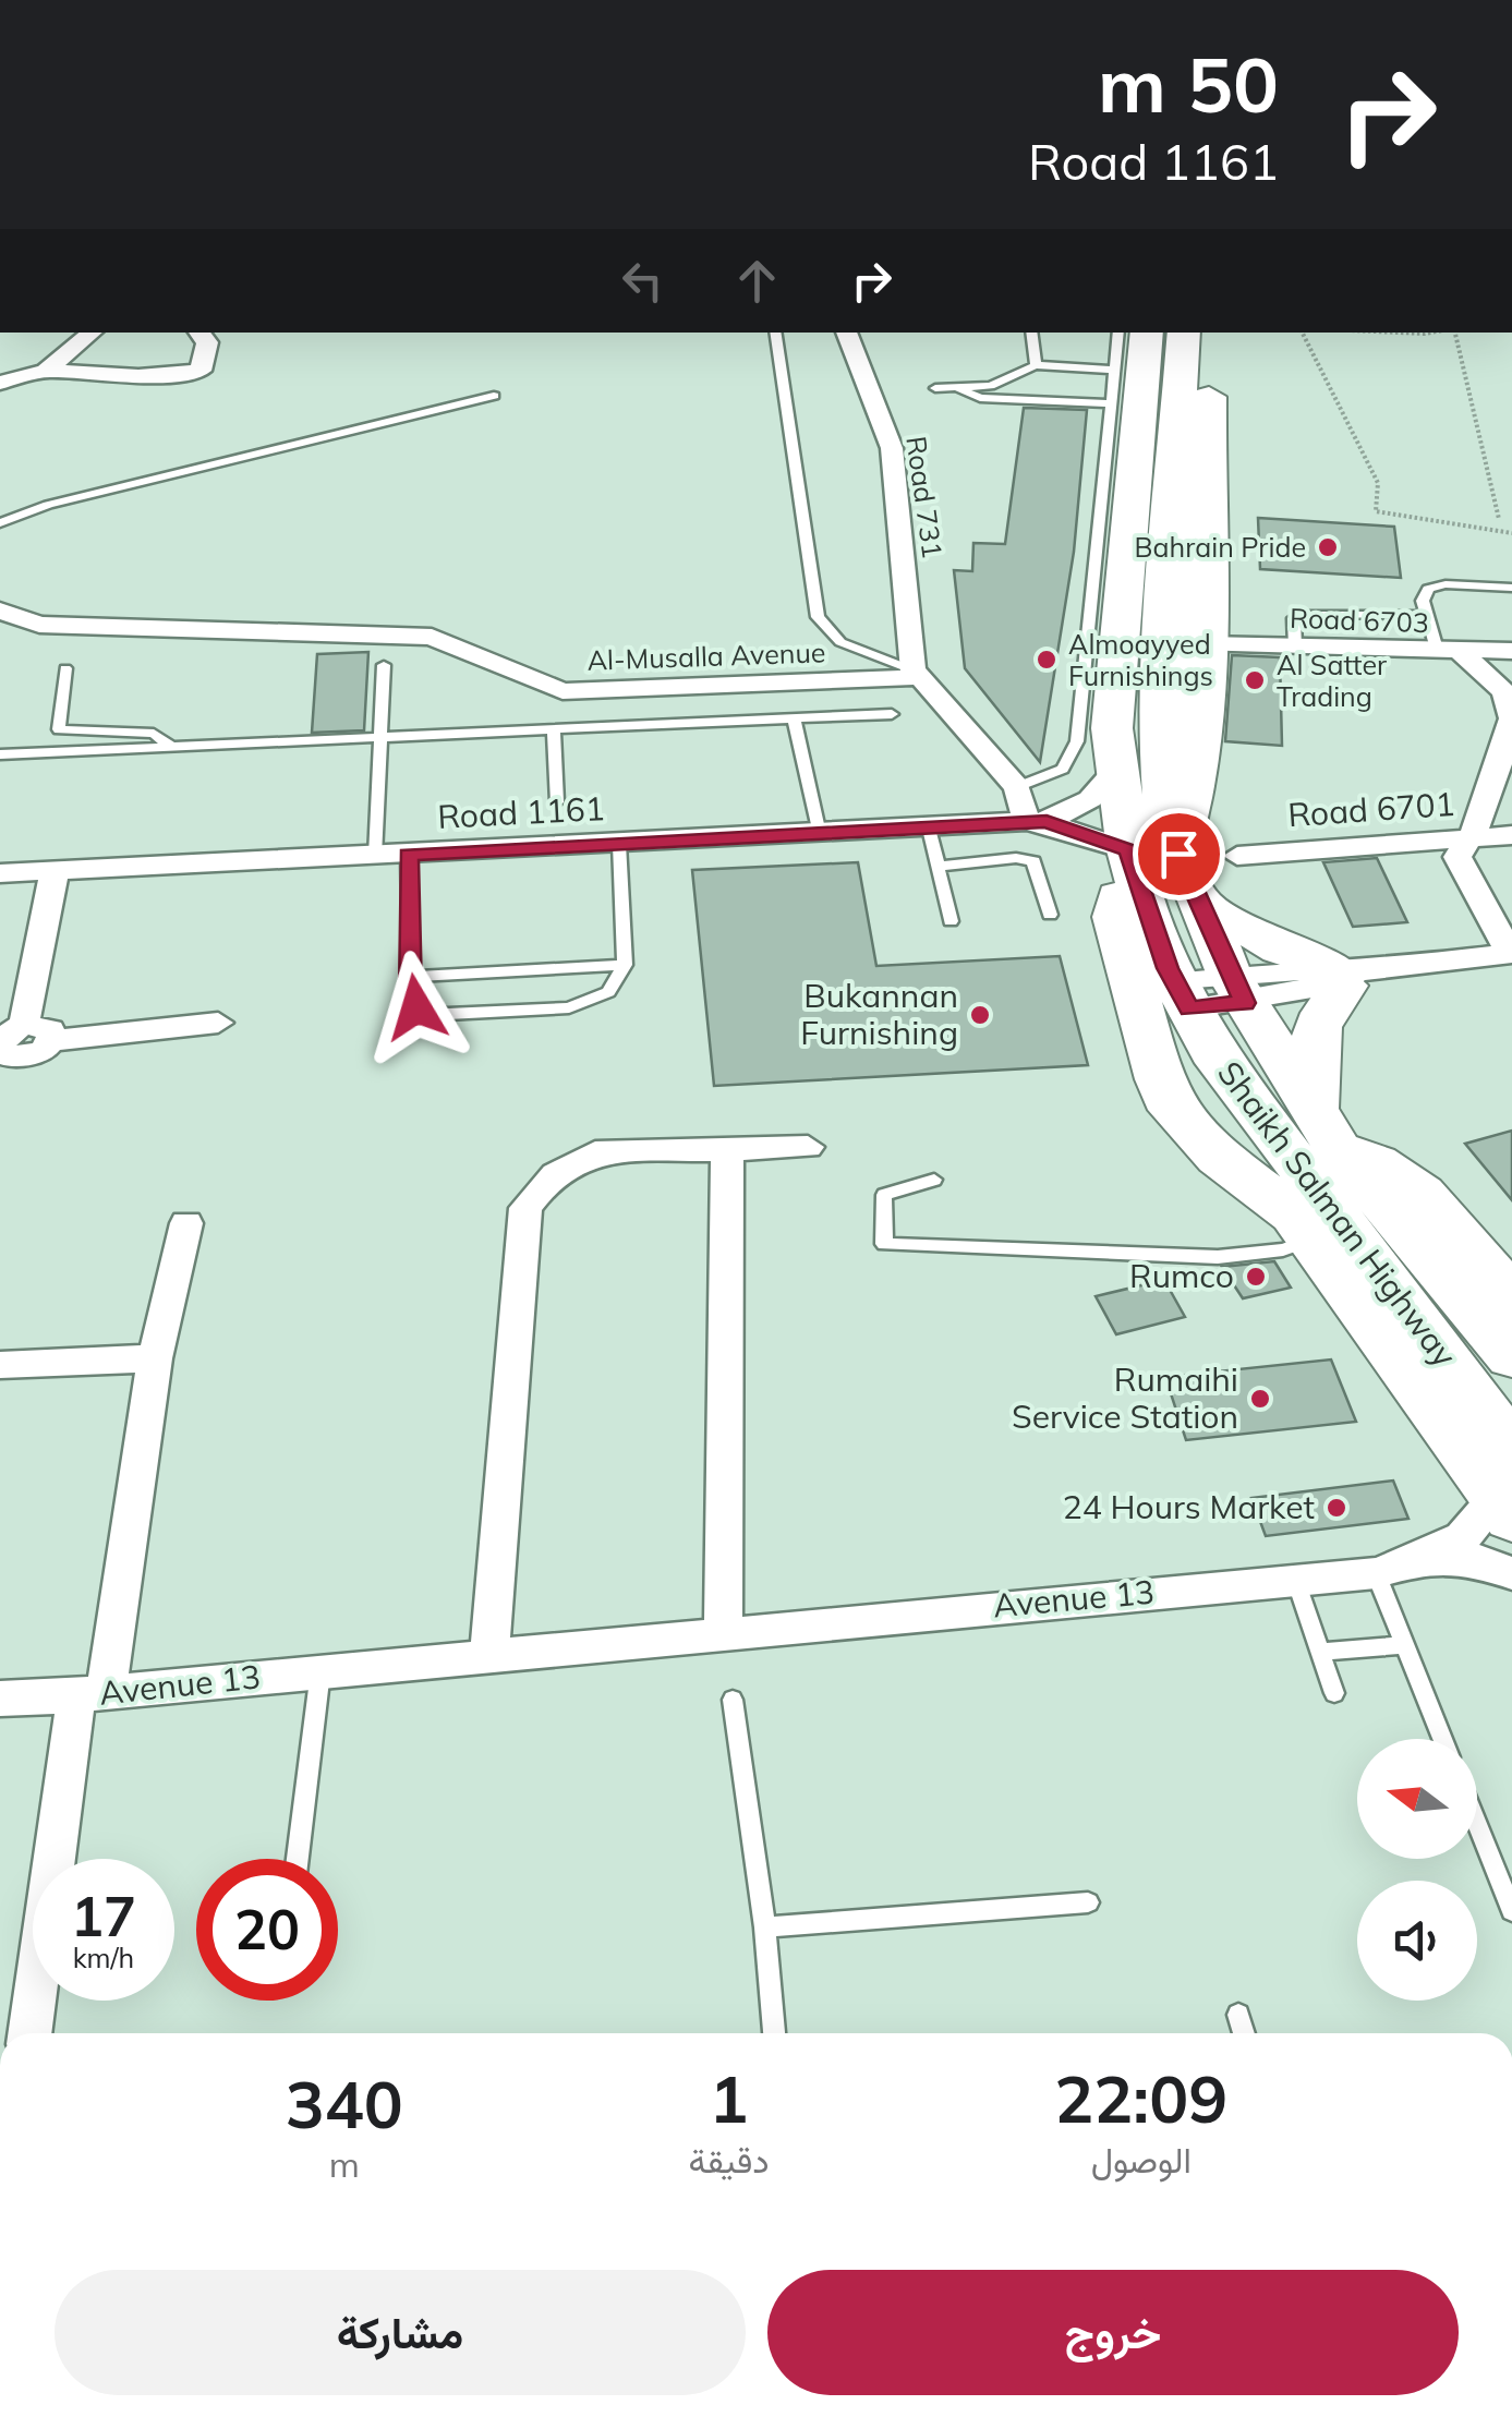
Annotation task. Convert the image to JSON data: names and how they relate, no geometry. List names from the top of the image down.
{
  "streets": {
    "main road": ["Shaikh Salman Highway"],
    "street": [
      "Road 731",
      "Road 6703",
      "Al-Musalla Avenue",
      "Road 6701",
      "Road 1161",
      "Avenue 13"
    ]
  },
  "crossings": [
    ["Road 731", "Al-Musalla Avenue"],
    ["Road 1161", "Shaikh Salman Highway"]
  ],
  "places": [
    "Bahrain Pride",
    "Almoayyed Furnishings",
    "Al Satter Trading",
    "Bukannan Furnishing",
    "Rumco",
    "Rumaihi Service Station",
    "24 Hours Market"
  ],
  "north": "left",
  "page": {
    "turn": ["50 m", "Road 1161"],
    "speed": "17 km/h",
    "limit": "20",
    "eta": [
      "22:09",
      "الوصول",
      "1",
      "دقيقة",
      "340",
      "m"
    ],
    "buttons": ["خروج", "مشاركة"]
  }
}
